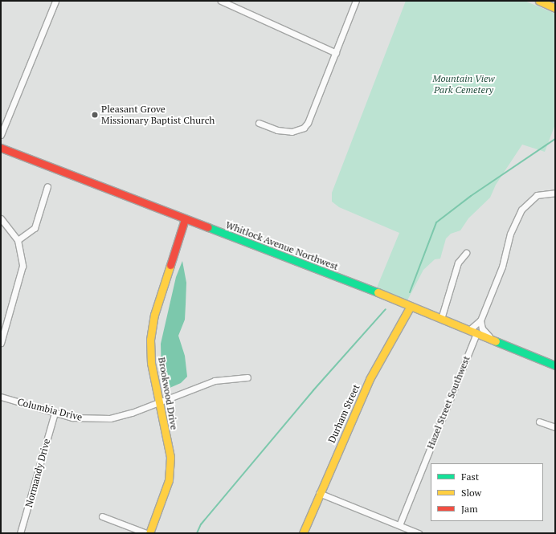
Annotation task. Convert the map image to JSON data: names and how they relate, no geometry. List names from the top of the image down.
{
  "streets": {
    "main road": ["Whitlock Avenue Northwest", "Brookwood Drive", "Durham Street"],
    "street": ["Hazel Street Southwest", "Columbia Drive", "Normandy Drive"]
  },
  "crossings": [
    ["Whitlock Avenue Northwest", "Brookwood Drive"],
    ["Whitlock Avenue Northwest", "Hazel Street Southwest"],
    ["Whitlock Avenue Northwest", "Durham Street"],
    ["Brookwood Drive", "Columbia Drive"],
    ["Columbia Drive", "Normandy Drive"]
  ],
  "parks": ["Mountain View Park Cemetery"],
  "places": ["Pleasant Grove Missionary Baptist Church"],
  "legend": ["Fast", "Slow", "Jam"]
}
